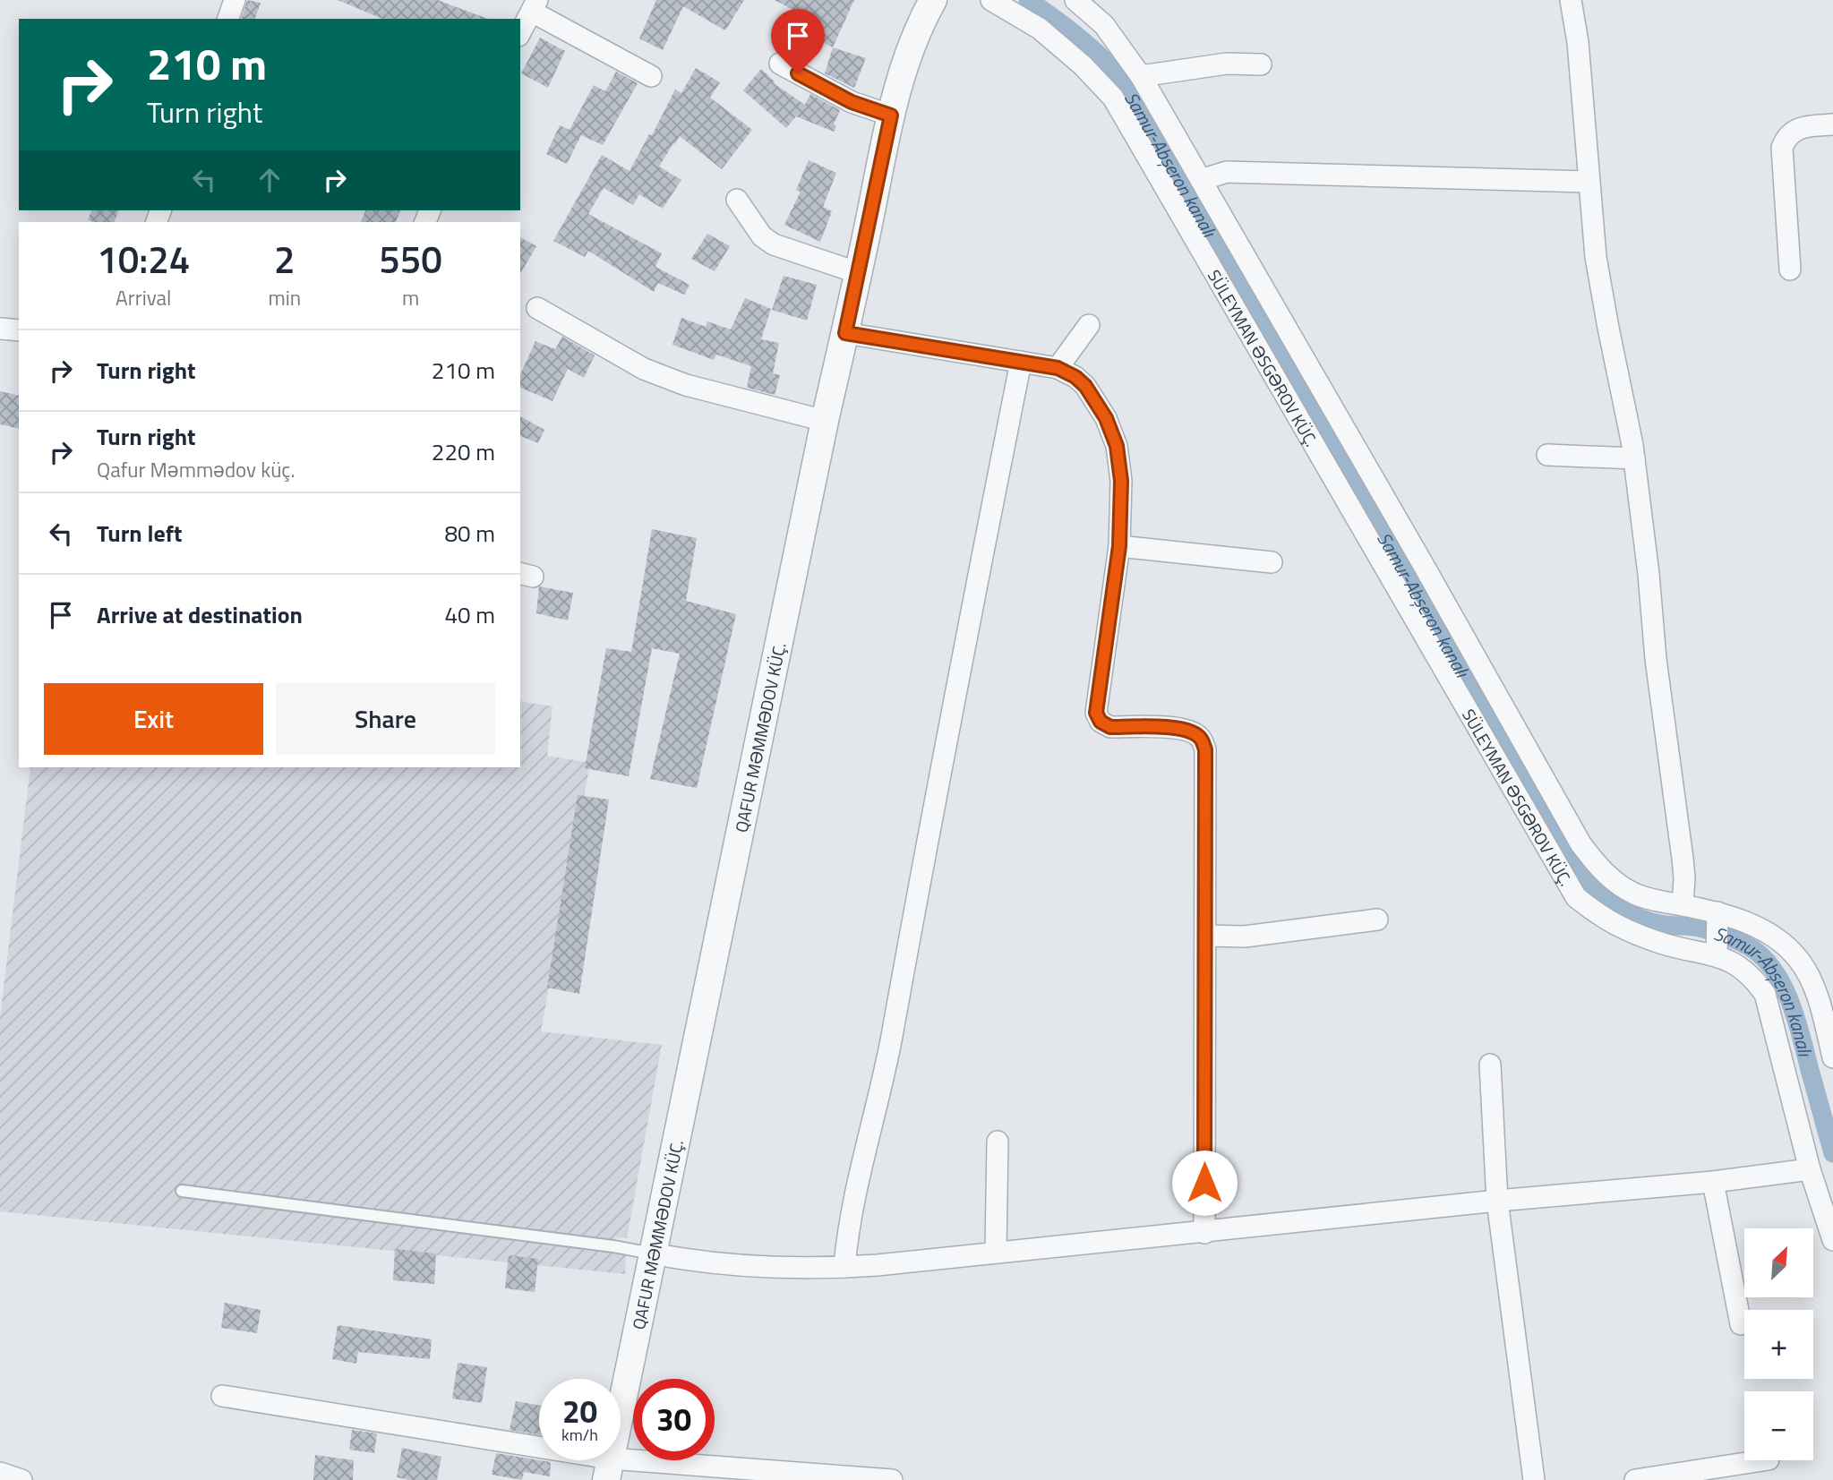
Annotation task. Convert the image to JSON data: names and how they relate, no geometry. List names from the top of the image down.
{
  "streets": {
    "street": ["SÜLEYMAN ƏSGƏROV KÜÇ.", "QAFUR MƏMMƏDOV KÜÇ."]
  },
  "water": ["Samur-Abşeron kanalı"],
  "north": "top right",
  "page": {
    "turn": ["210 m", "Turn right"],
    "eta": [
      "10:24",
      "Arrival",
      "2",
      "min",
      "550",
      "m"
    ],
    "list": [
      {
        "name": "Turn right",
        "value": "210 m"
      },
      {
        "name": "Turn right",
        "note": "Qafur Məmmədov küç.",
        "value": "220 m"
      },
      {
        "name": "Turn left",
        "value": "80 m"
      },
      {
        "name": "Arrive at destination",
        "value": "40 m"
      }
    ],
    "buttons": ["Exit", "Share"],
    "map_buttons": ["+", "−"],
    "speed": "20 km/h",
    "limit": "30"
  }
}
